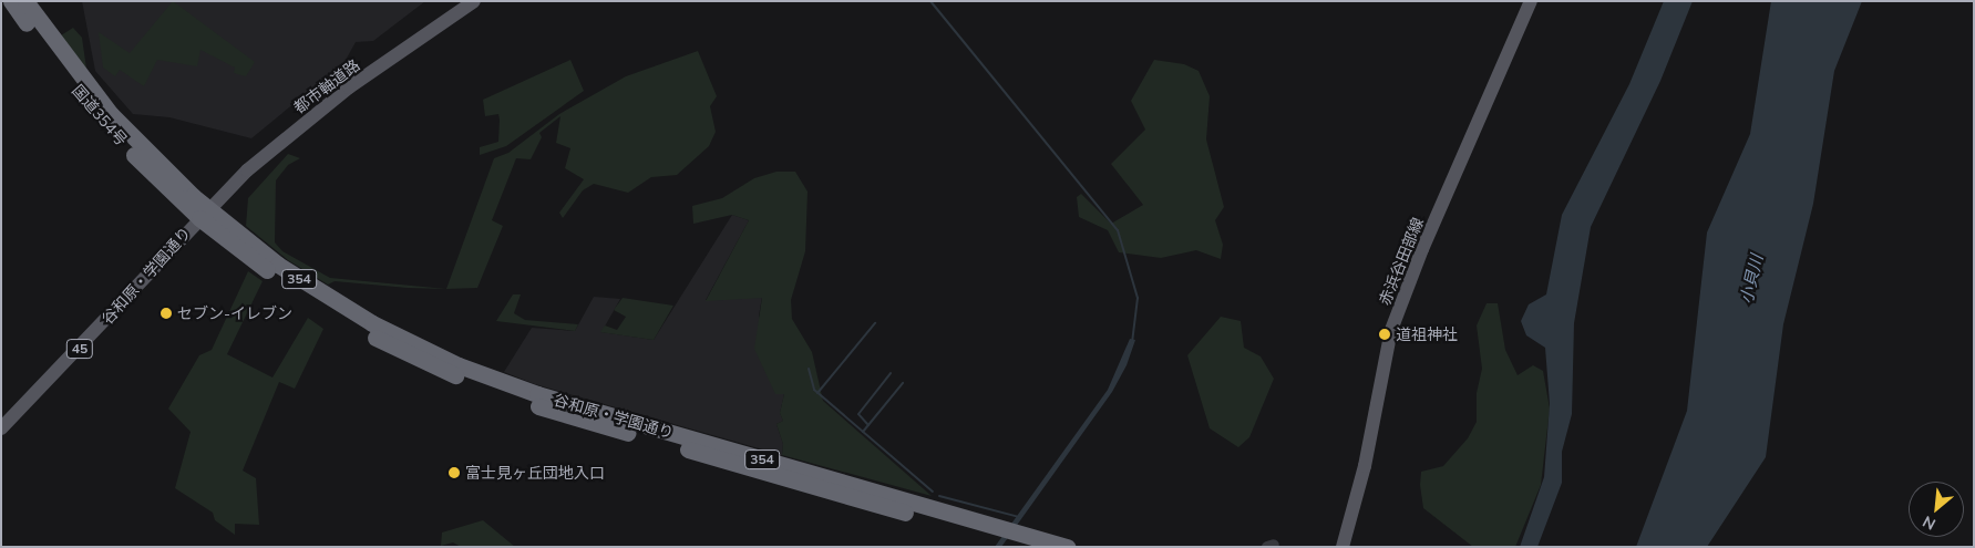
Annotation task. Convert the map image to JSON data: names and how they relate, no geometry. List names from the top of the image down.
{
  "streets": {
    "highway": ["国道354号", "谷和原・学園通り", "354"],
    "main road": ["都市軸道路", "赤浜谷田部線", "45"]
  },
  "crossings": [
    ["都市軸道路", "国道354号"],
    ["都市軸道路", "谷和原・学園通り"],
    ["国道354号", "谷和原・学園通り"]
  ],
  "water": ["小貝川"],
  "places": ["セブン-イレブン", "道祖神社", "富士見ヶ丘団地入口"],
  "north": "bottom left"
}
